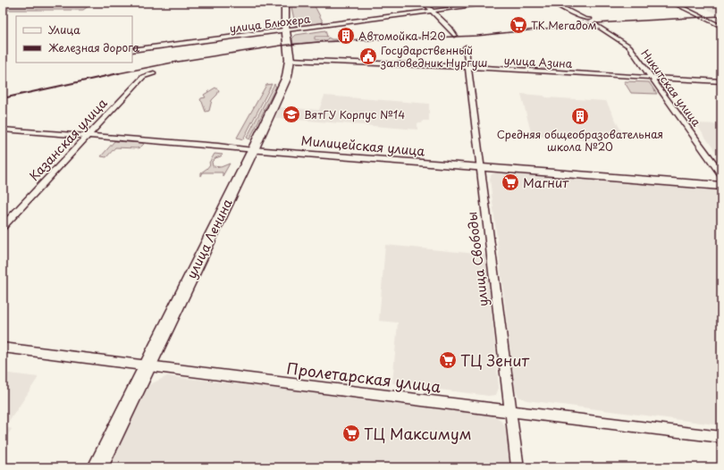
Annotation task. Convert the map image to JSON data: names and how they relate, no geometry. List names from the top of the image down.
{
  "streets": {
    "main road": ["улица Ленина"],
    "street": [
      "улица Блюхера",
      "улица Азина",
      "Никитская улица",
      "Казанская улица",
      "Милицейская улица",
      "улица Свободы",
      "Пролетарская улица"
    ]
  },
  "crossings": [
    ["улица Блюхера", "улица Ленина"],
    ["улица Азина", "Никитская улица"],
    ["улица Азина", "улица Ленина"],
    ["улица Азина", "улица Свободы"],
    ["Казанская улица", "Милицейская улица"],
    ["Милицейская улица", "улица Ленина"],
    ["Милицейская улица", "улица Свободы"],
    ["улица Ленина", "Пролетарская улица"],
    ["улица Свободы", "Пролетарская улица"]
  ],
  "places": {
    "supermarket": [
      "ТК Мегадом",
      "Магнит",
      "ТЦ Зенит",
      "ТЦ Максимум"
    ],
    "building": ["Автомойка H2O", "Средняя общеобразовательная школа №20"],
    "public building": ["Государственный заповедник Нургуш"],
    "school or university": ["ВятГУ Корпус №14"]
  },
  "legend": ["Улица", "Железная дорога"]
}
